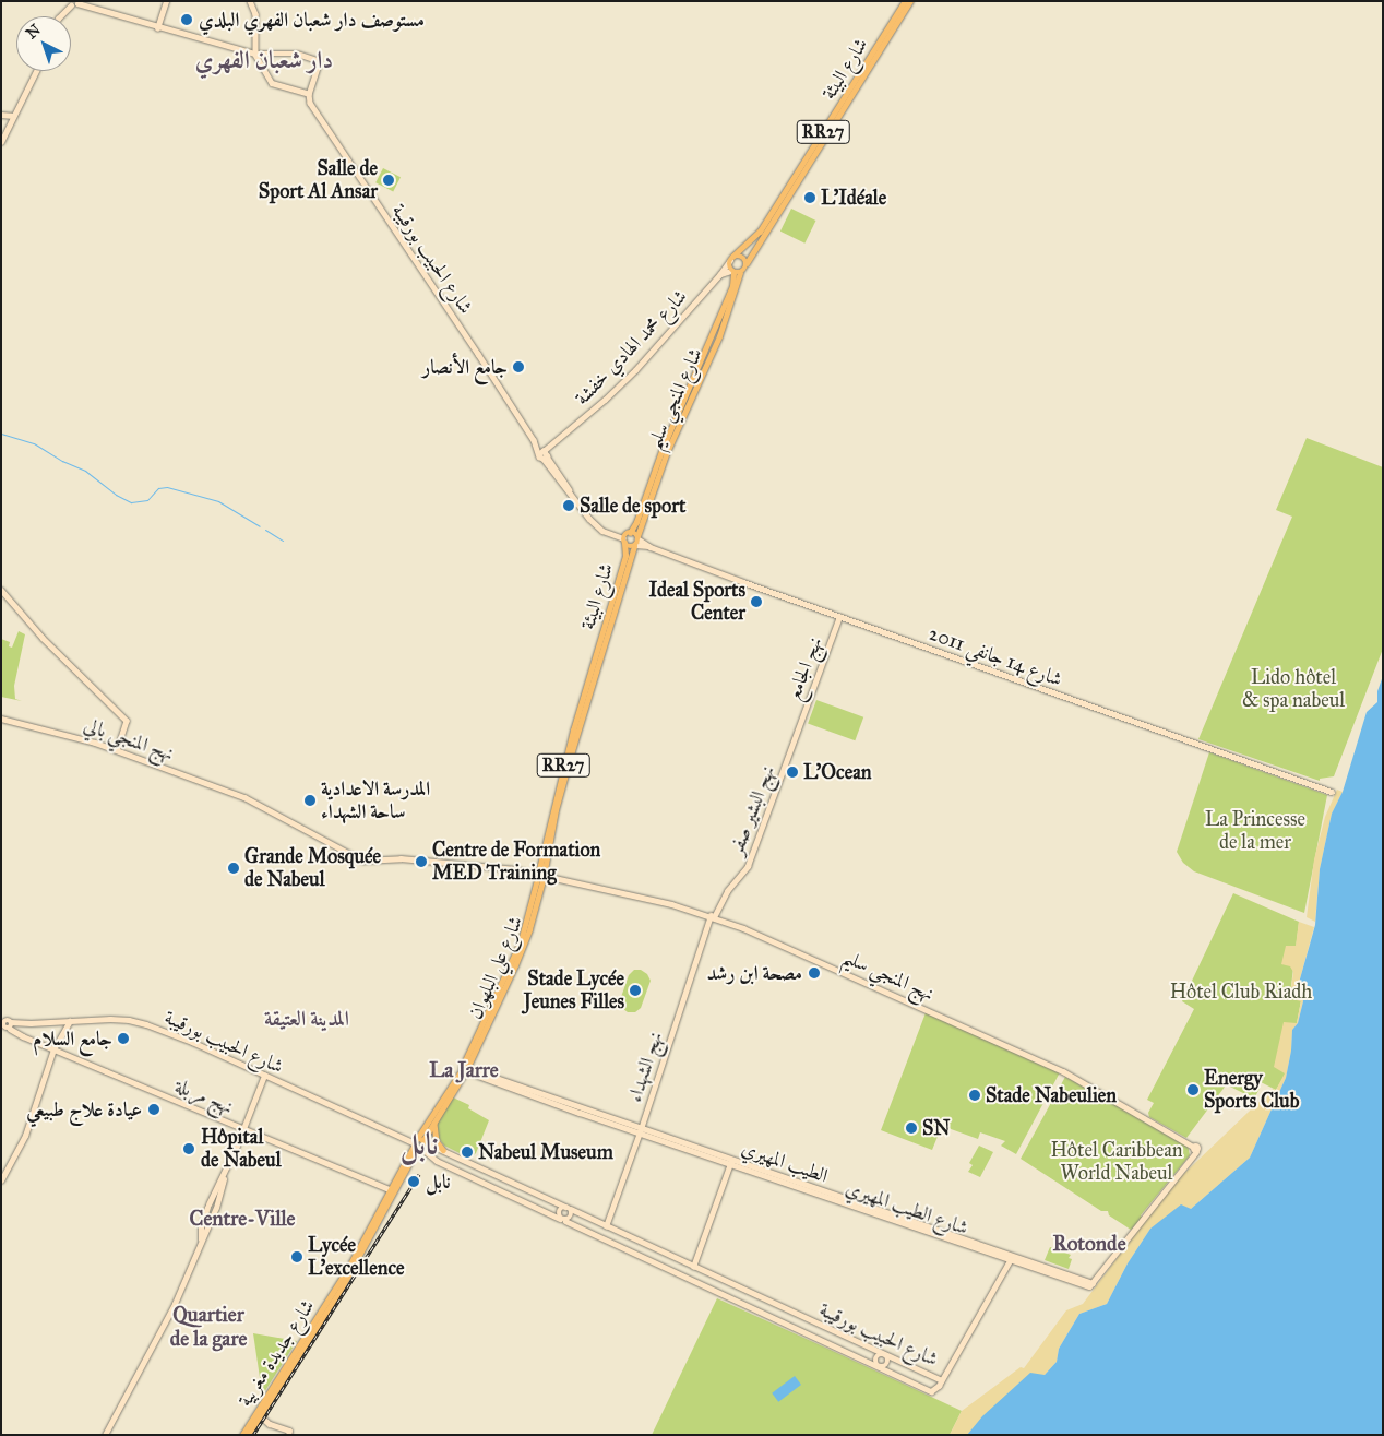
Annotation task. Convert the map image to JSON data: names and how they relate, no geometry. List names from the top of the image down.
{
  "streets": {
    "main road": [
      "شارع البيئة",
      "RR27",
      "شارع المنجي سليم",
      "شارع علي البلهوان",
      "شارع جديدة مغربية"
    ],
    "street": [
      "شارع الحبيب بورقيبة",
      "شارع محمد الهادي خفشة",
      "شارع 14 جانفي 2011",
      "نهج الجامع",
      "نهج المنجي بالي",
      "نهج البشير صفر",
      "نهج المنجي سليم",
      "نهج الشهداء",
      "نهج مربلة",
      "شارع الطيب المهيري"
    ]
  },
  "crossings": [
    ["شارع البيئة", "RR27"],
    ["شارع البيئة", "شارع الحبيب بورقيبة"],
    ["شارع البيئة", "شارع محمد الهادي خفشة"],
    ["شارع البيئة", "شارع المنجي سليم"],
    ["شارع البيئة", "شارع علي البلهوان"],
    ["RR27", "شارع محمد الهادي خفشة"],
    ["RR27", "شارع المنجي سليم"],
    ["شارع الحبيب بورقيبة", "شارع محمد الهادي خفشة"],
    ["شارع الحبيب بورقيبة", "شارع المنجي سليم"],
    ["شارع الحبيب بورقيبة", "شارع علي البلهوان"],
    ["شارع الحبيب بورقيبة", "نهج الشهداء"],
    ["شارع الحبيب بورقيبة", "شارع جديدة مغربية"],
    ["شارع محمد الهادي خفشة", "شارع المنجي سليم"],
    ["شارع 14 جانفي 2011", "نهج الجامع"],
    ["نهج الجامع", "نهج البشير صفر"],
    ["نهج المنجي بالي", "نهج المنجي سليم"],
    ["نهج البشير صفر", "نهج المنجي سليم"],
    ["نهج البشير صفر", "نهج الشهداء"],
    ["شارع علي البلهوان", "نهج المنجي سليم"],
    ["شارع علي البلهوان", "شارع الطيب المهيري"],
    ["شارع علي البلهوان", "شارع جديدة مغربية"],
    ["نهج المنجي سليم", "نهج الشهداء"],
    ["نهج المنجي سليم", "شارع الطيب المهيري"],
    ["نهج الشهداء", "شارع الطيب المهيري"],
    ["نهج مربلة", "شارع جديدة مغربية"]
  ],
  "districts": [
    "دار شعبان الفهري",
    "المدينة العتيقة",
    "La Jarre",
    "نابل",
    "Centre-Ville",
    "Rotonde",
    "Quartier de la gare"
  ],
  "parks": [
    "Lido hôtel & spa nabeul",
    "La Princesse de la mer",
    "Hôtel Club Riadh",
    "Hôtel Caribbean World Nabeul"
  ],
  "places": [
    "مستوصف دار شعبان الفهري البلدي",
    "Salle de Sport Al Ansar",
    "L'Idéale",
    "جامع الأنصار",
    "Salle de sport",
    "Ideal Sports Center",
    "L'Ocean",
    "المدرسة الاعدادية ساحة الشهداء",
    "Centre de Formation MED Training",
    "Grande Mosquée de Nabeul",
    "مصحة ابن رشد",
    "Stade Lycée Jeunes Filles",
    "جامع السلام",
    "Energy Sports Club",
    "Stade Nabeulien",
    "عيادة علاج طبيعي",
    "SN",
    "Hôpital de Nabeul",
    "Nabeul Museum",
    "نابل",
    "Lycée L'excellence"
  ],
  "north": "top left"
}
